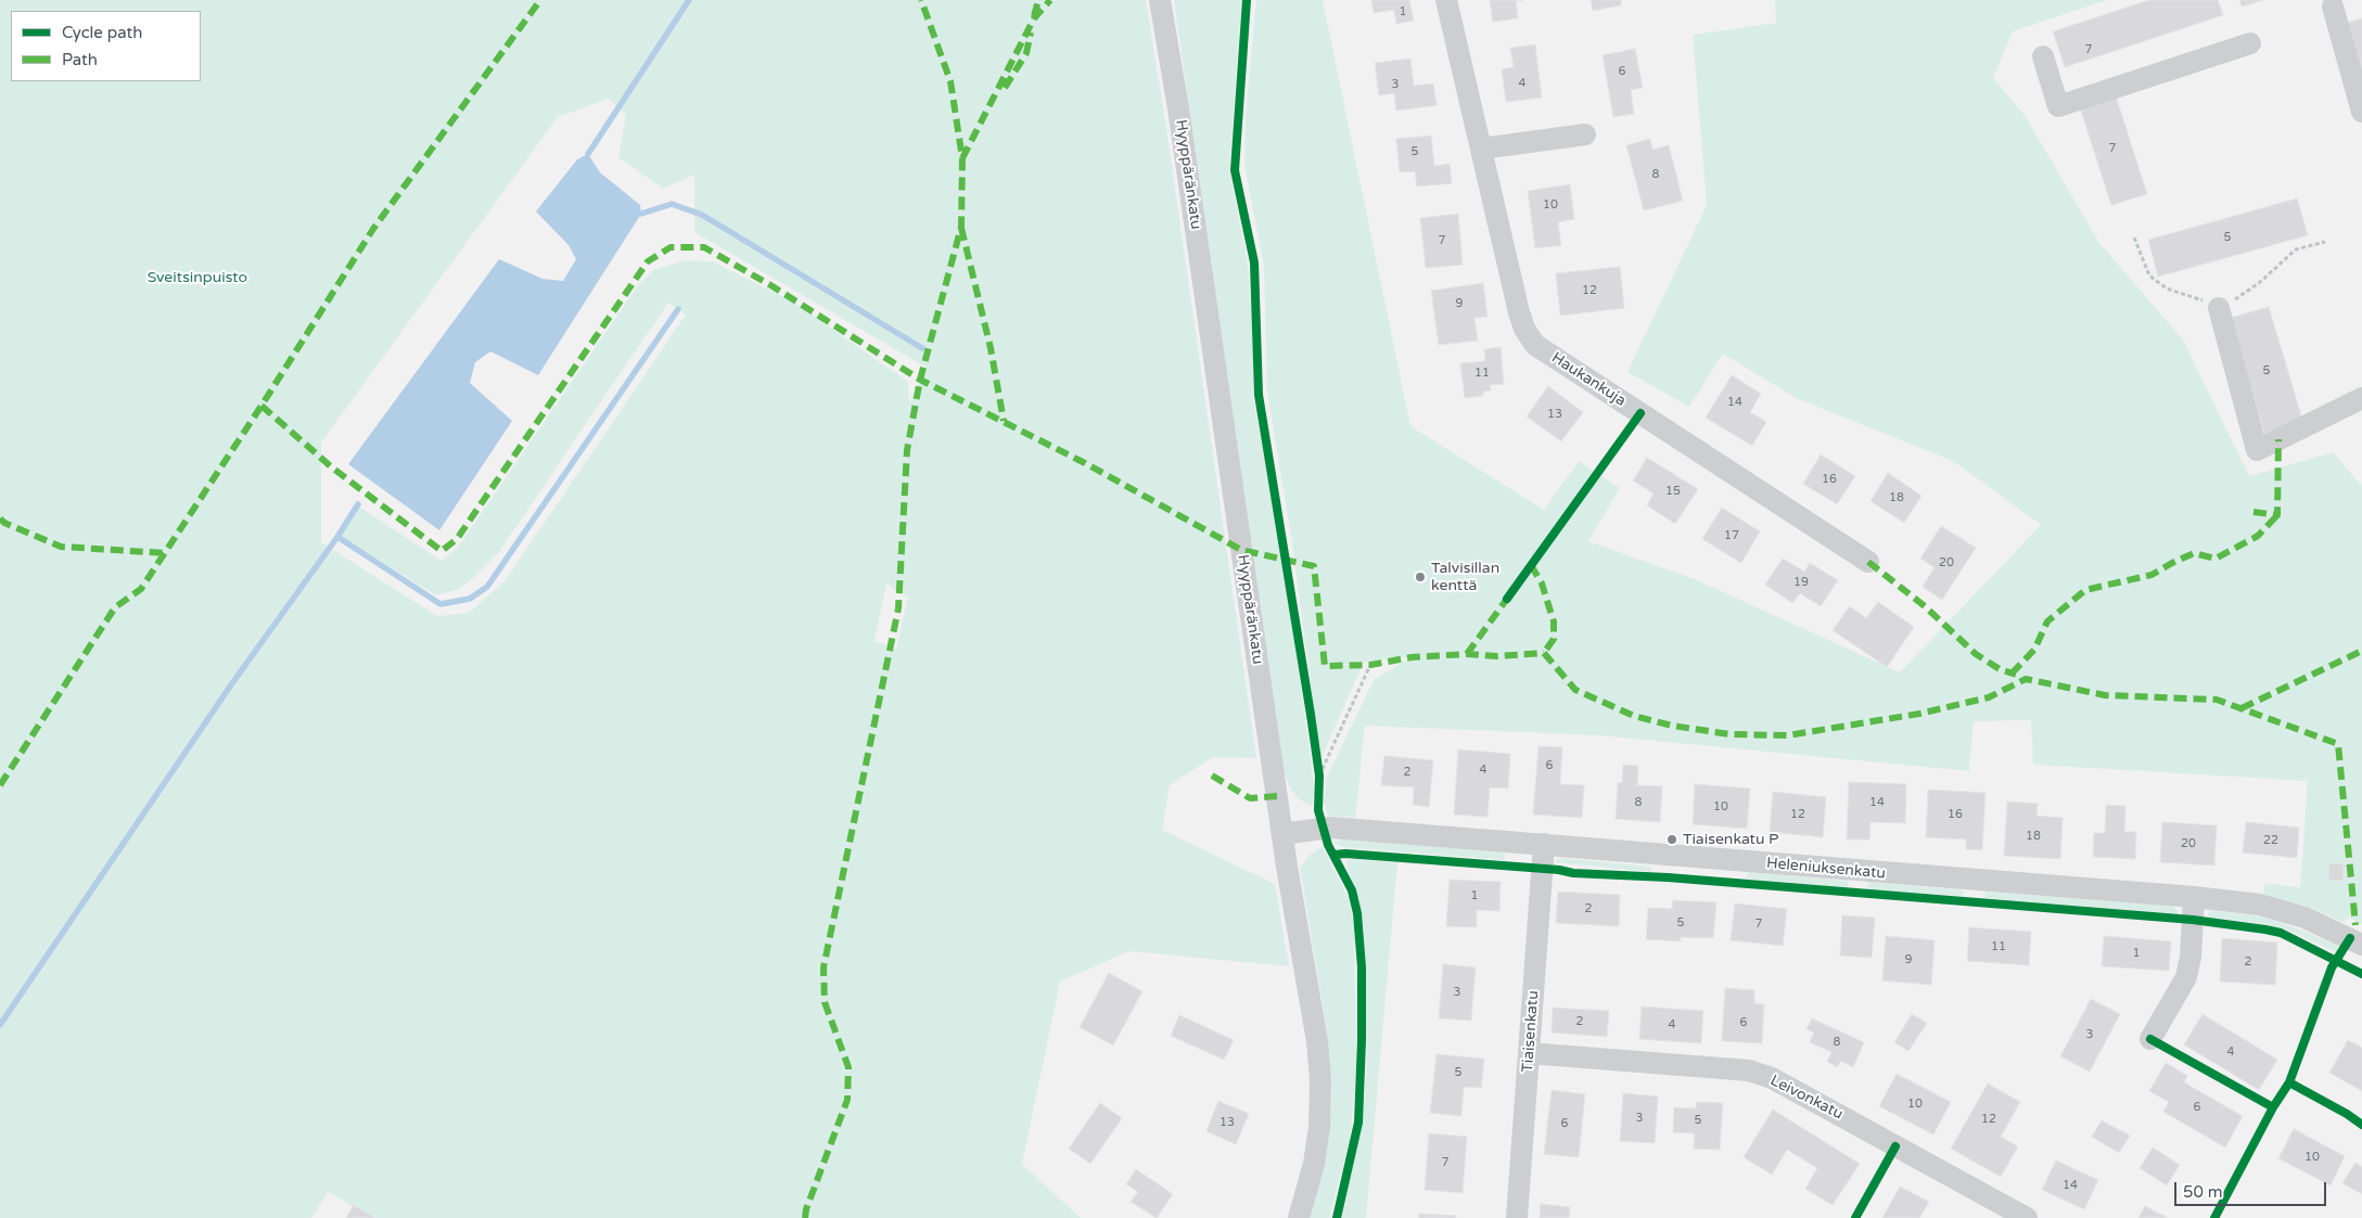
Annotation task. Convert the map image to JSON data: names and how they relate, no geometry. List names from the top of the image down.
{
  "streets": {
    "street": [
      "Hyyppäränkatu",
      "Haukankuja",
      "Heleniuksenkatu",
      "Tiaisenkatu",
      "Leivonkatu"
    ]
  },
  "crossings": [
    ["Hyyppäränkatu", "Heleniuksenkatu"],
    ["Heleniuksenkatu", "Tiaisenkatu"],
    ["Tiaisenkatu", "Leivonkatu"]
  ],
  "parks": ["Sveitsinpuisto"],
  "places": ["Talvisillan kenttä", "Tiaisenkatu P"],
  "house_numbers": [
    "1",
    "7",
    "6",
    "4",
    "3",
    "7",
    "5",
    "8",
    "10",
    "5",
    "7",
    "12",
    "9",
    "5",
    "11",
    "14",
    "13",
    "16",
    "15",
    "18",
    "17",
    "20",
    "19",
    "6",
    "4",
    "2",
    "8",
    "14",
    "10",
    "12",
    "16",
    "18",
    "22",
    "20",
    "1",
    "2",
    "5",
    "7",
    "11",
    "1",
    "9",
    "2",
    "3",
    "2",
    "6",
    "4",
    "3",
    "8",
    "4",
    "5",
    "10",
    "6",
    "3",
    "12",
    "5",
    "13",
    "6",
    "10",
    "7",
    "14"
  ],
  "legend": ["Cycle path", "Path"],
  "scale_bar": "50 m"
}
